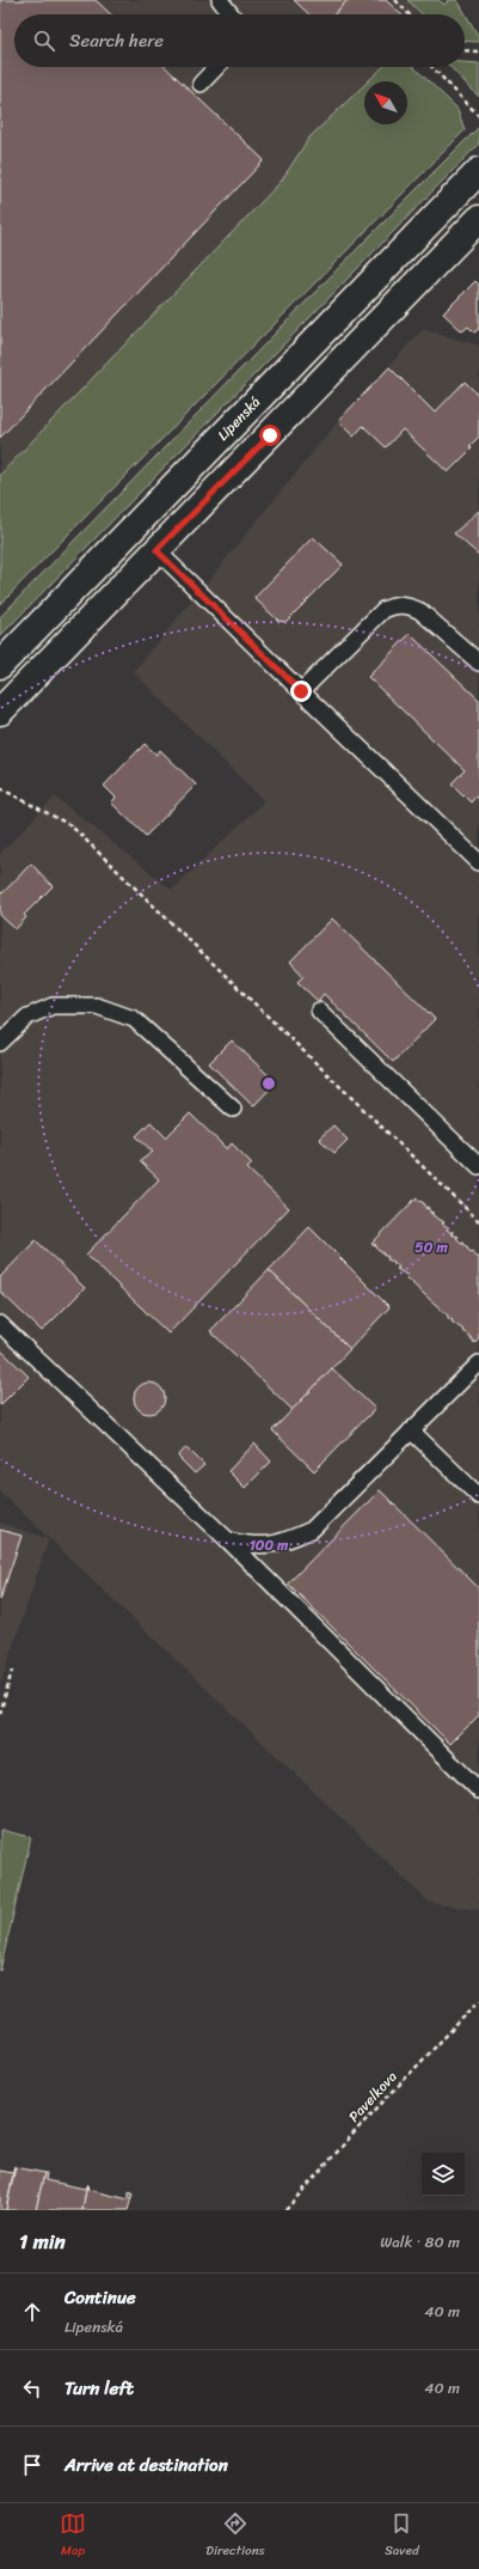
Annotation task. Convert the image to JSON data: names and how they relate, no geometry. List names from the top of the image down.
{
  "streets": {
    "main road": ["Lipenská"],
    "path": ["Pavelkova"]
  },
  "north": "top left",
  "page": {
    "search": "Search here",
    "heading": ["1 min", "Walk · 80 m"],
    "list": [
      ["Continue", "Lipenská", "40 m"],
      ["Turn left", "40 m"],
      "Arrive at destination"
    ],
    "nav": ["Map", "Directions", "Saved"]
  },
  "rings": ["50 m", "100 m"]
}
